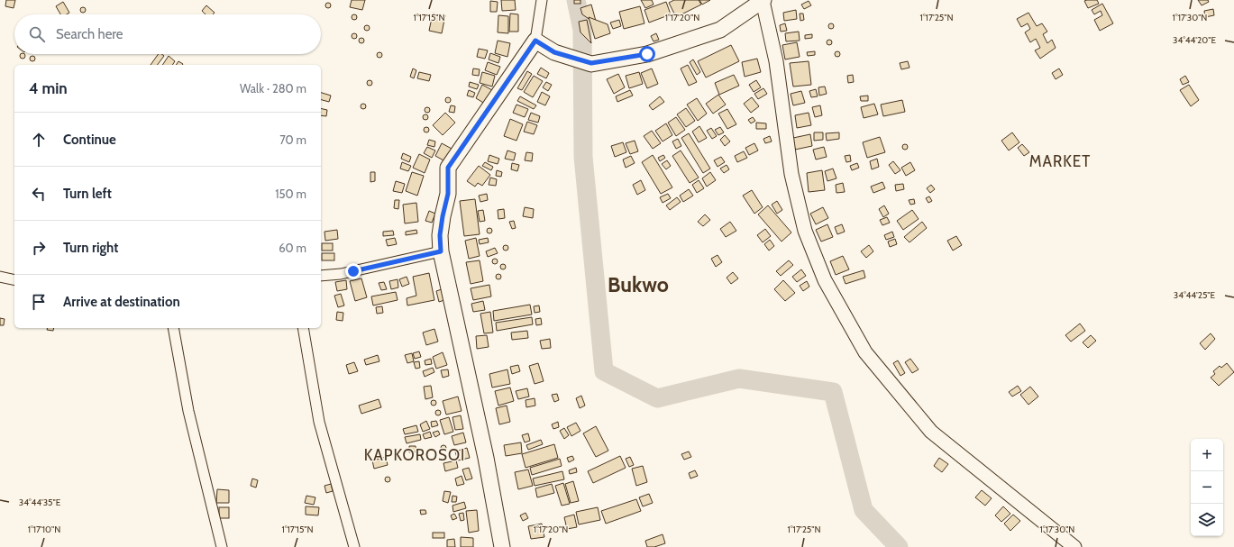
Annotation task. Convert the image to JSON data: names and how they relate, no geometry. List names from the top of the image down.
{
  "districts": ["MARKET", "Bukwo", "KAPKOROSOI"],
  "page": {
    "search": "Search here",
    "heading": ["4 min", "Walk · 280 m"],
    "list": [
      ["Continue", "70 m"],
      ["Turn left", "150 m"],
      ["Turn right", "60 m"],
      "Arrive at destination"
    ],
    "map_buttons": ["+", "−"]
  },
  "coordinates": [
    "1°17'15\"N",
    "1°17'20\"N",
    "1°17'25\"N",
    "1°17'30\"N",
    "34°44'20\"E",
    "34°44'25\"E",
    "34°44'35\"E",
    "1°17'10\"N"
  ]
}
